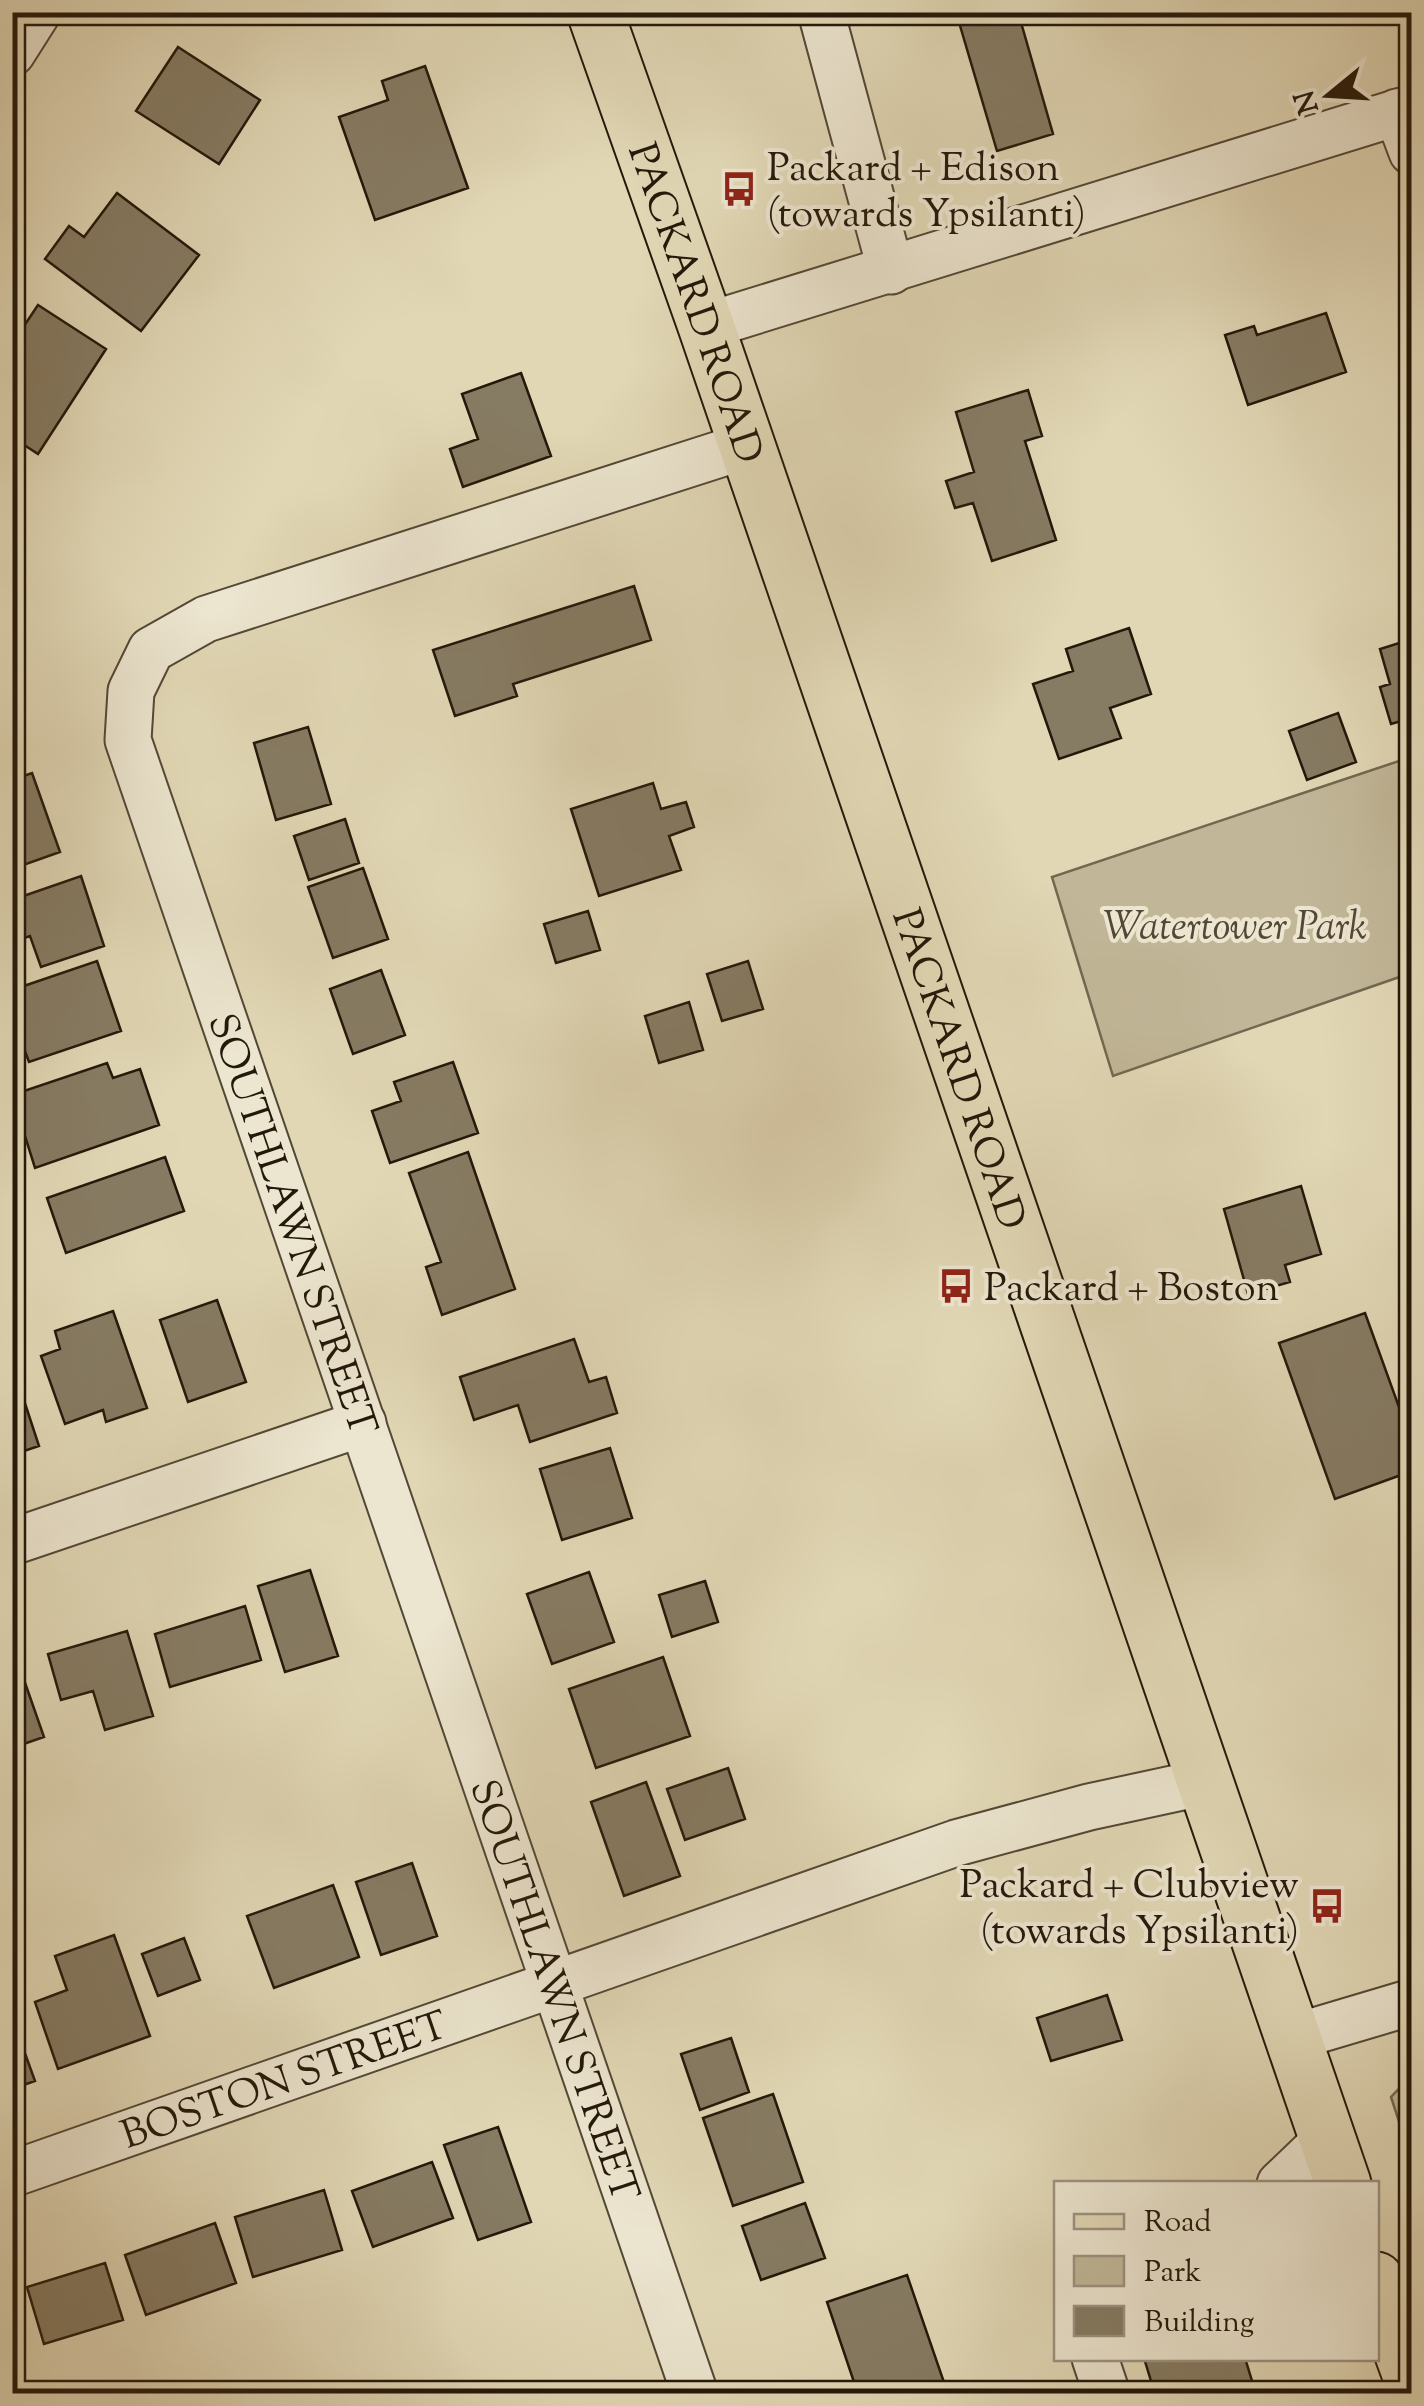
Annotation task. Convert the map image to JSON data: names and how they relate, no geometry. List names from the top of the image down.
{
  "streets": {
    "main road": ["PACKARD ROAD"],
    "street": ["SOUTHLAWN STREET", "BOSTON STREET"]
  },
  "crossings": [
    ["PACKARD ROAD", "SOUTHLAWN STREET"],
    ["PACKARD ROAD", "BOSTON STREET"],
    ["SOUTHLAWN STREET", "BOSTON STREET"]
  ],
  "parks": ["Watertower Park"],
  "places": {
    "bus stop": ["Packard + Edison (towards Ypsilanti)", "Packard + Boston", "Packard + Clubview (towards Ypsilanti)"]
  },
  "legend": ["Road", "Park", "Building"],
  "north": "left"
}
